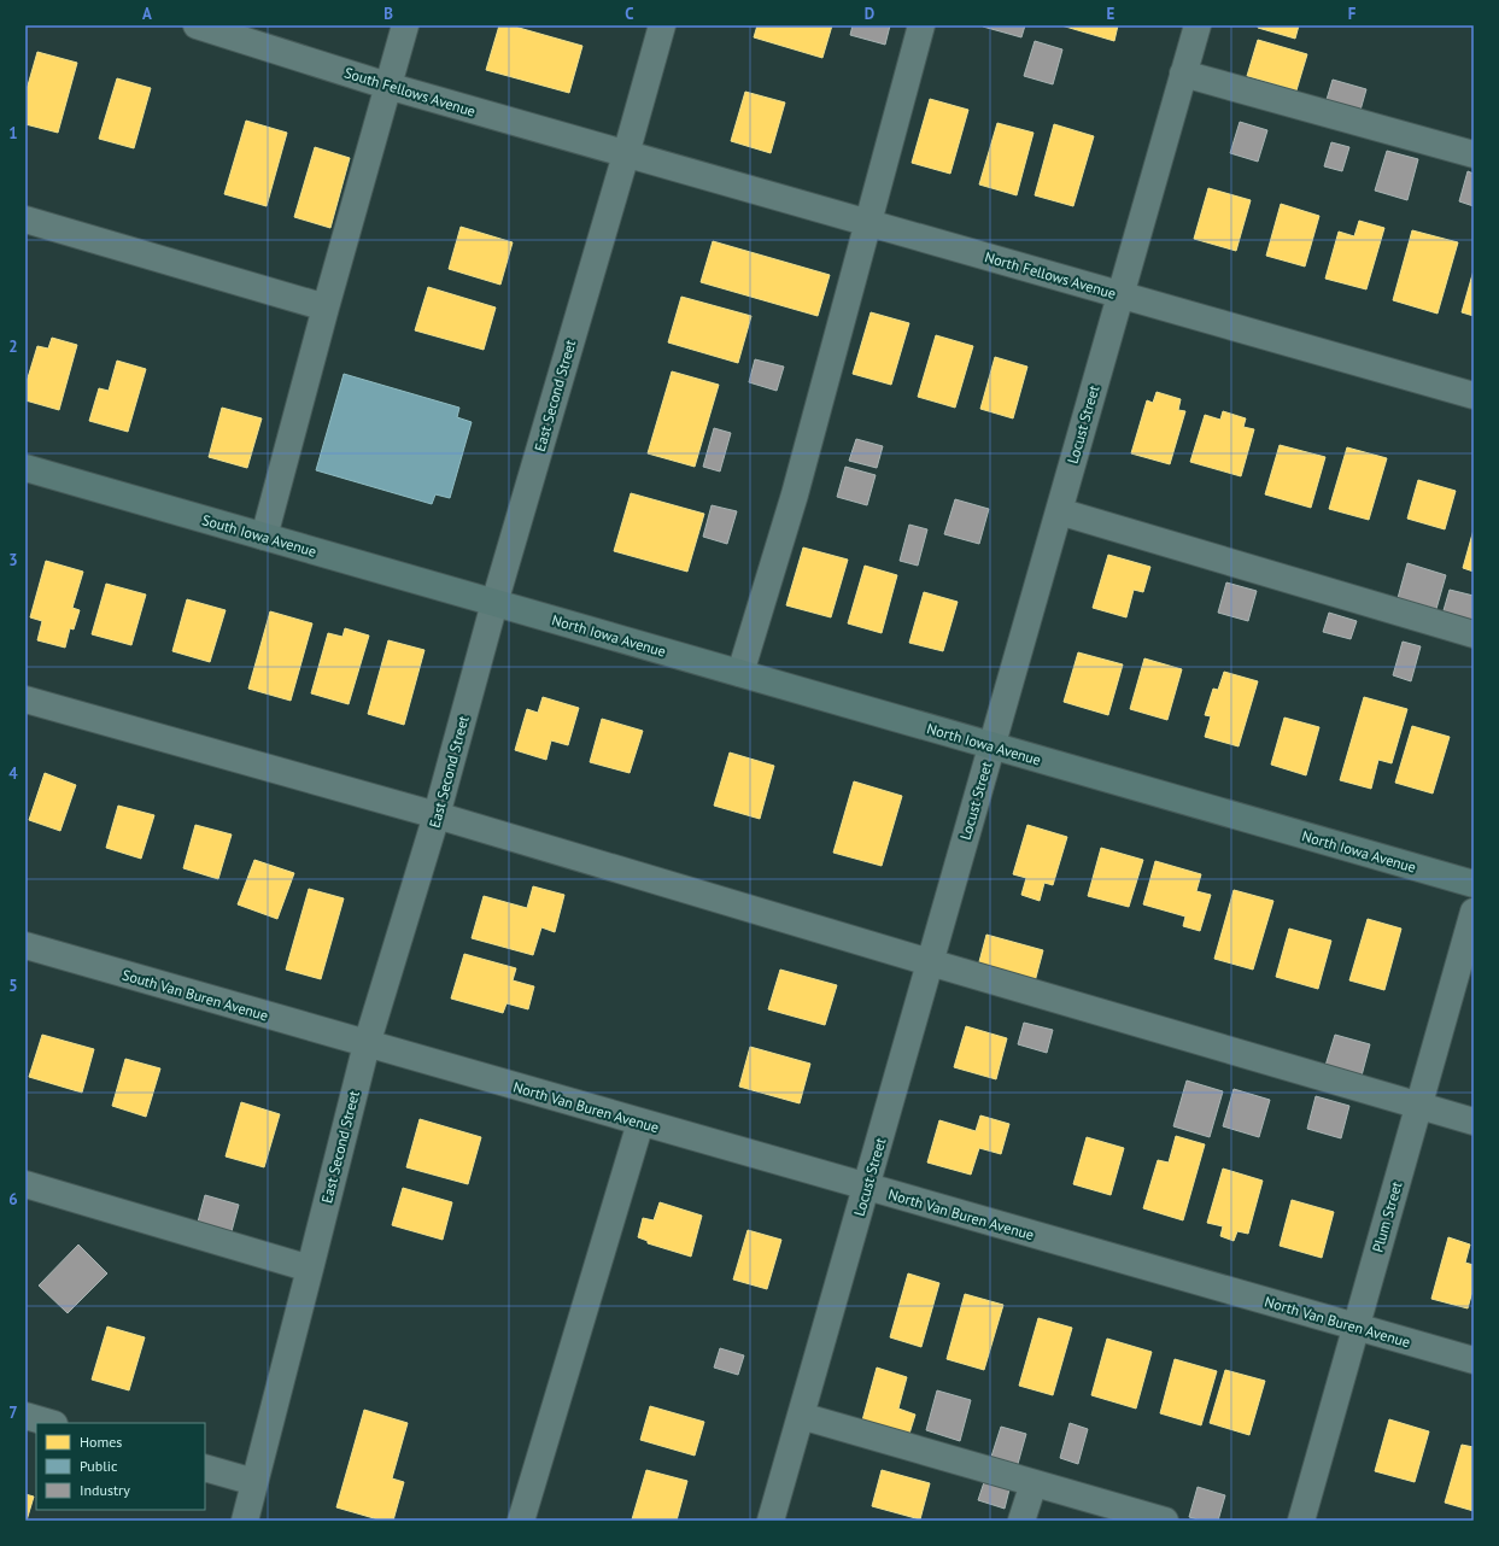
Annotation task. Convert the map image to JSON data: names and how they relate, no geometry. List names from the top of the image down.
{
  "streets": {
    "main road": ["South Iowa Avenue", "North Iowa Avenue"],
    "street": [
      "South Fellows Avenue",
      "North Fellows Avenue",
      "East Second Street",
      "Locust Street",
      "South Van Buren Avenue",
      "North Van Buren Avenue",
      "Plum Street"
    ]
  },
  "crossings": [
    ["South Fellows Avenue", "North Fellows Avenue"],
    ["South Fellows Avenue", "East Second Street"],
    ["North Fellows Avenue", "East Second Street"],
    ["North Fellows Avenue", "Locust Street"],
    ["East Second Street", "South Iowa Avenue"],
    ["East Second Street", "North Iowa Avenue"],
    ["East Second Street", "South Van Buren Avenue"],
    ["East Second Street", "North Van Buren Avenue"],
    ["Locust Street", "North Iowa Avenue"],
    ["Locust Street", "North Van Buren Avenue"],
    ["South Iowa Avenue", "North Iowa Avenue"],
    ["South Van Buren Avenue", "North Van Buren Avenue"],
    ["North Van Buren Avenue", "Plum Street"]
  ],
  "legend": ["Homes", "Public", "Industry"],
  "grid": {
    "columns": [
      "A",
      "B",
      "C",
      "D",
      "E",
      "F"
    ],
    "rows": [
      "1",
      "2",
      "3",
      "4",
      "5",
      "6",
      "7"
    ]
  }
}
